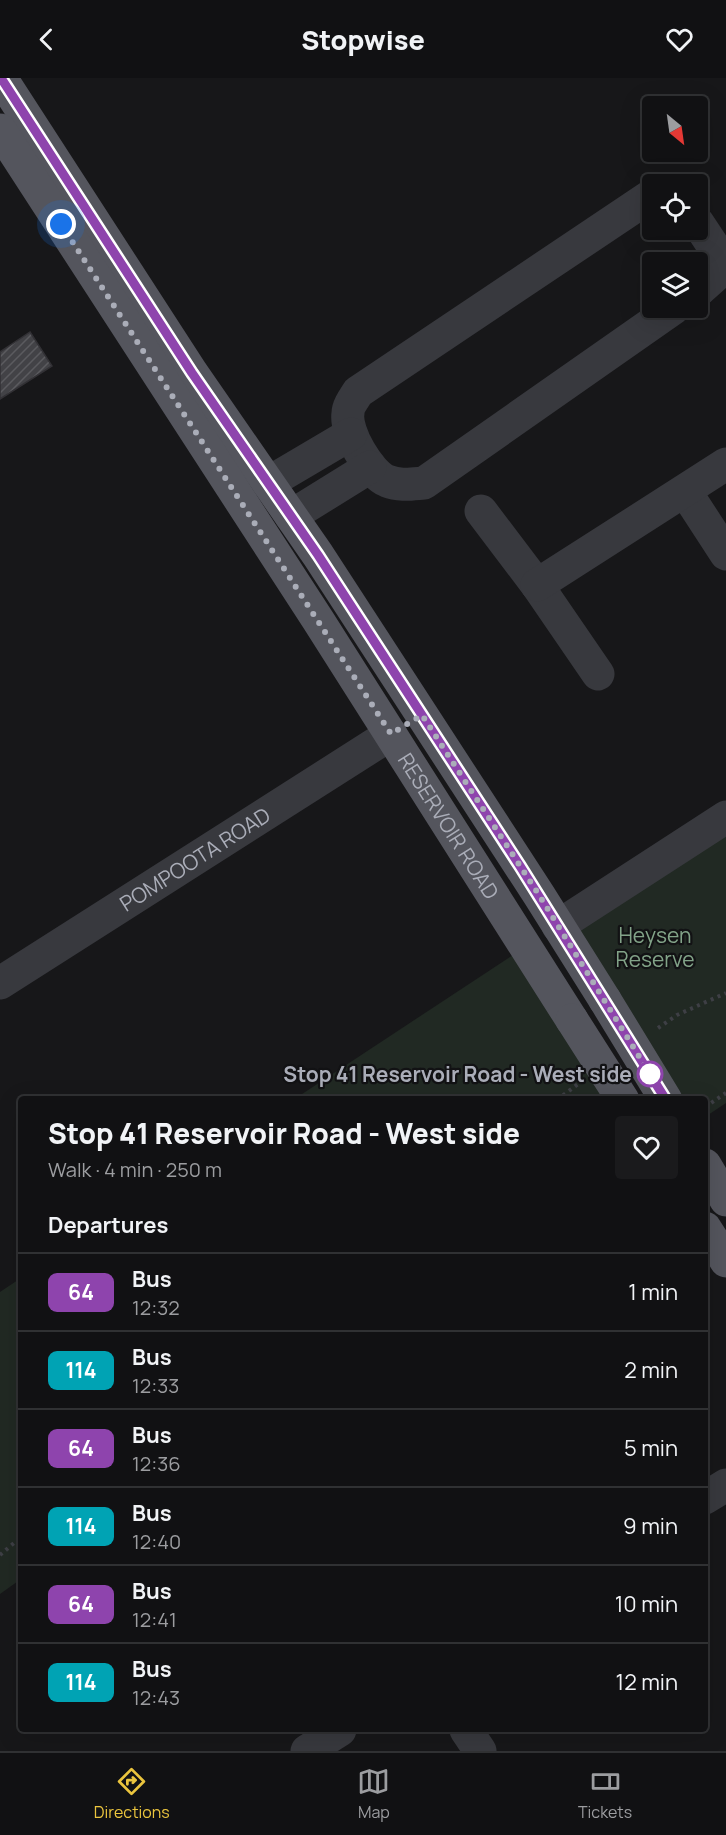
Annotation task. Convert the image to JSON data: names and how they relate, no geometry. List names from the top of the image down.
{
  "streets": {
    "main road": ["RESERVOIR ROAD"],
    "street": ["POMPOOTA ROAD"]
  },
  "crossings": [
    ["RESERVOIR ROAD", "POMPOOTA ROAD"]
  ],
  "parks": ["Heysen Reserve"],
  "places": ["Stop 41 Reservoir Road - West side"],
  "lines": ["bus line 64"],
  "north": "bottom right",
  "page": {
    "header": "Stopwise",
    "heading": [
      ["Stop 41 Reservoir Road - West side", "Walk · 4 min · 250 m"],
      "Departures"
    ],
    "list": [
      {
        "mark": "64",
        "name": "Bus",
        "note": "12:32",
        "value": "1 min"
      },
      {
        "mark": "114",
        "name": "Bus",
        "note": "12:33",
        "value": "2 min"
      },
      {
        "mark": "64",
        "name": "Bus",
        "note": "12:36",
        "value": "5 min"
      },
      {
        "mark": "114",
        "name": "Bus",
        "note": "12:40",
        "value": "9 min"
      },
      {
        "mark": "64",
        "name": "Bus",
        "note": "12:41",
        "value": "10 min"
      },
      {
        "mark": "114",
        "name": "Bus",
        "note": "12:43",
        "value": "12 min"
      }
    ],
    "tabs": ["Directions", "Map", "Tickets"]
  }
}
